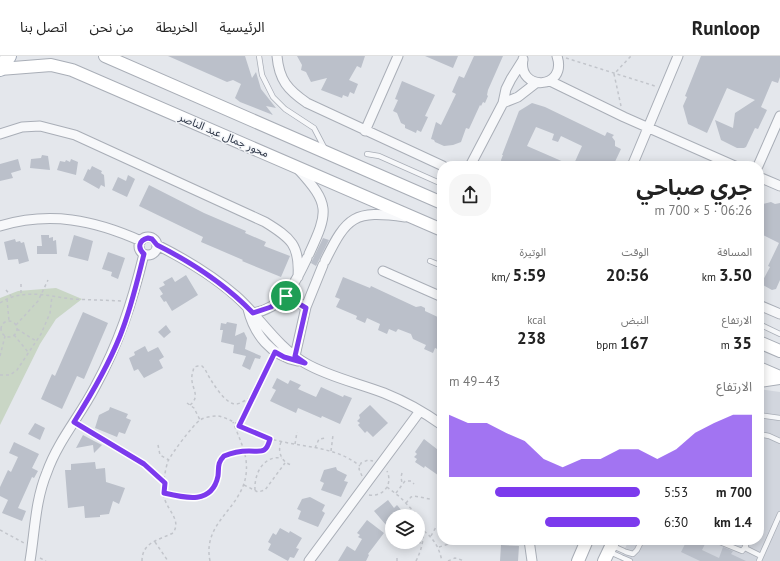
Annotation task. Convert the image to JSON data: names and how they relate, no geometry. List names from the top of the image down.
{
  "streets": {
    "main road": ["محور جمال عبد الناصر"]
  },
  "page": {
    "header": "Runloop",
    "nav": [
      "الرئيسية",
      "الخريطة",
      "من نحن",
      "اتصل بنا"
    ],
    "heading": ["جري صباحي", "06:26 · 5 × 700 m"],
    "stats": [
      ["المسافة", "3.50 km"],
      ["الوقت", "20:56"],
      ["الوتيرة", "5:59 /km"],
      ["الارتفاع", "35 m"],
      ["النبض", "167 bpm"],
      ["kcal", "238"]
    ],
    "chart": ["الارتفاع", "43–49 m"],
    "list": [
      {
        "name": "700 m",
        "note": "5:53"
      },
      {
        "name": "1.4 km",
        "note": "6:30"
      }
    ]
  }
}
